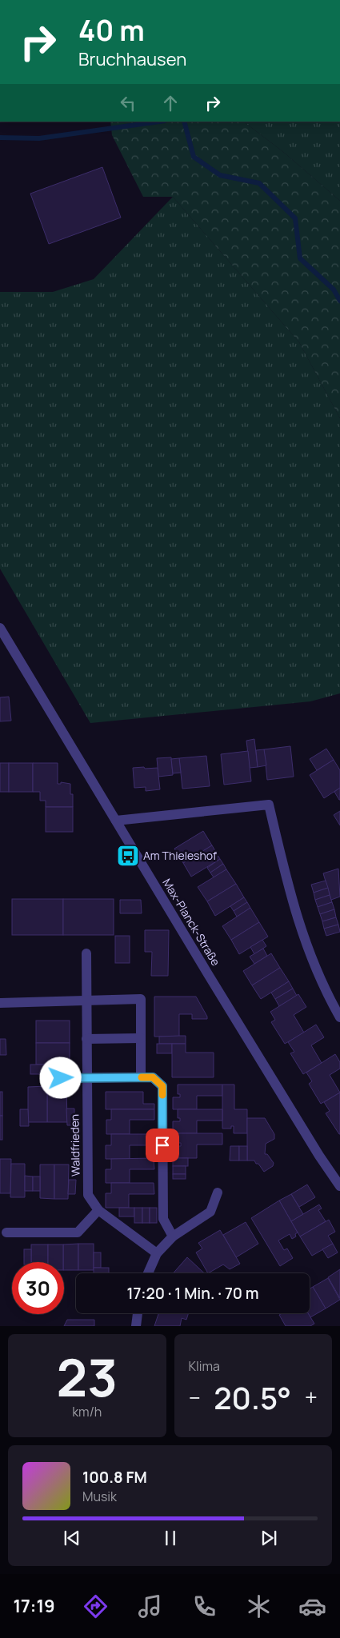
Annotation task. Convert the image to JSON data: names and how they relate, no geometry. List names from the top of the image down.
{
  "streets": {
    "street": ["Max-Planck-Straße", "Waldfrieden"]
  },
  "places": {
    "bus stop": ["Am Thieleshof"]
  },
  "page": {
    "turn": ["40 m", "Bruchhausen"],
    "limit": "30",
    "trip": "17:20 · 1 Min. · 70 m",
    "tile": [
      ["23", "km/h"],
      "Klima"
    ],
    "heat": ["−", "20.5°", "+"],
    "song": ["100.8 FM", "Musik"],
    "tabs": "17:19"
  }
}
